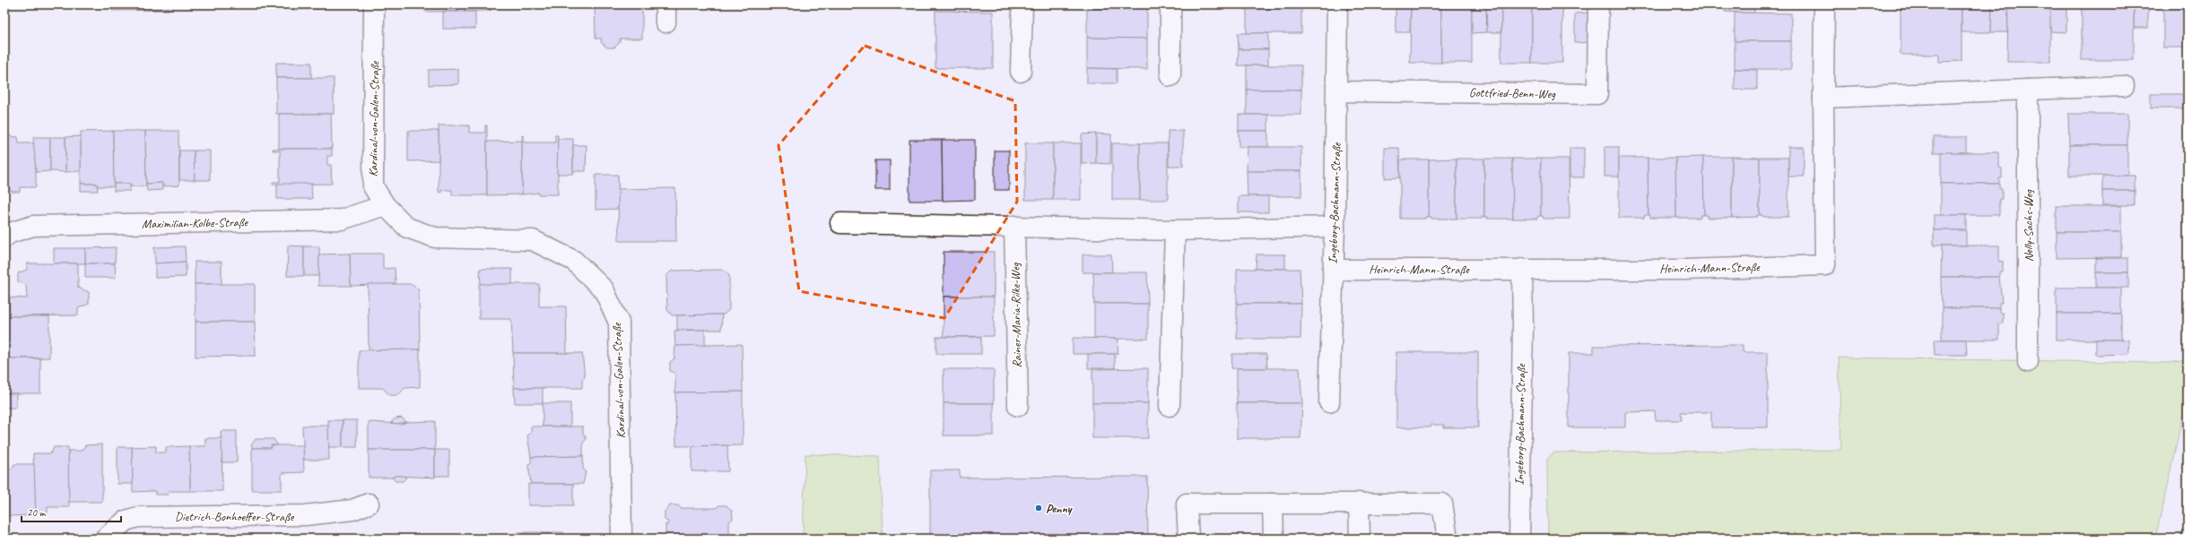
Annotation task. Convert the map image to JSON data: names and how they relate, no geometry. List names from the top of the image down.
{
  "streets": {
    "street": [
      "Gottfried-Benn-Weg",
      "Kardinal-von-Galen-Straße",
      "Ingeborg-Bachmann-Straße",
      "Maximilian-Kolbe-Straße",
      "Nelly-Sachs-Weg",
      "Heinrich-Mann-Straße",
      "Rainer-Maria-Rilke-Weg",
      "Dietrich-Bonhoeffer-Straße"
    ]
  },
  "crossings": [
    ["Gottfried-Benn-Weg", "Ingeborg-Bachmann-Straße"],
    ["Kardinal-von-Galen-Straße", "Maximilian-Kolbe-Straße"],
    ["Ingeborg-Bachmann-Straße", "Heinrich-Mann-Straße"]
  ],
  "places": ["Penny"],
  "scale_bar": "20 m"
}
